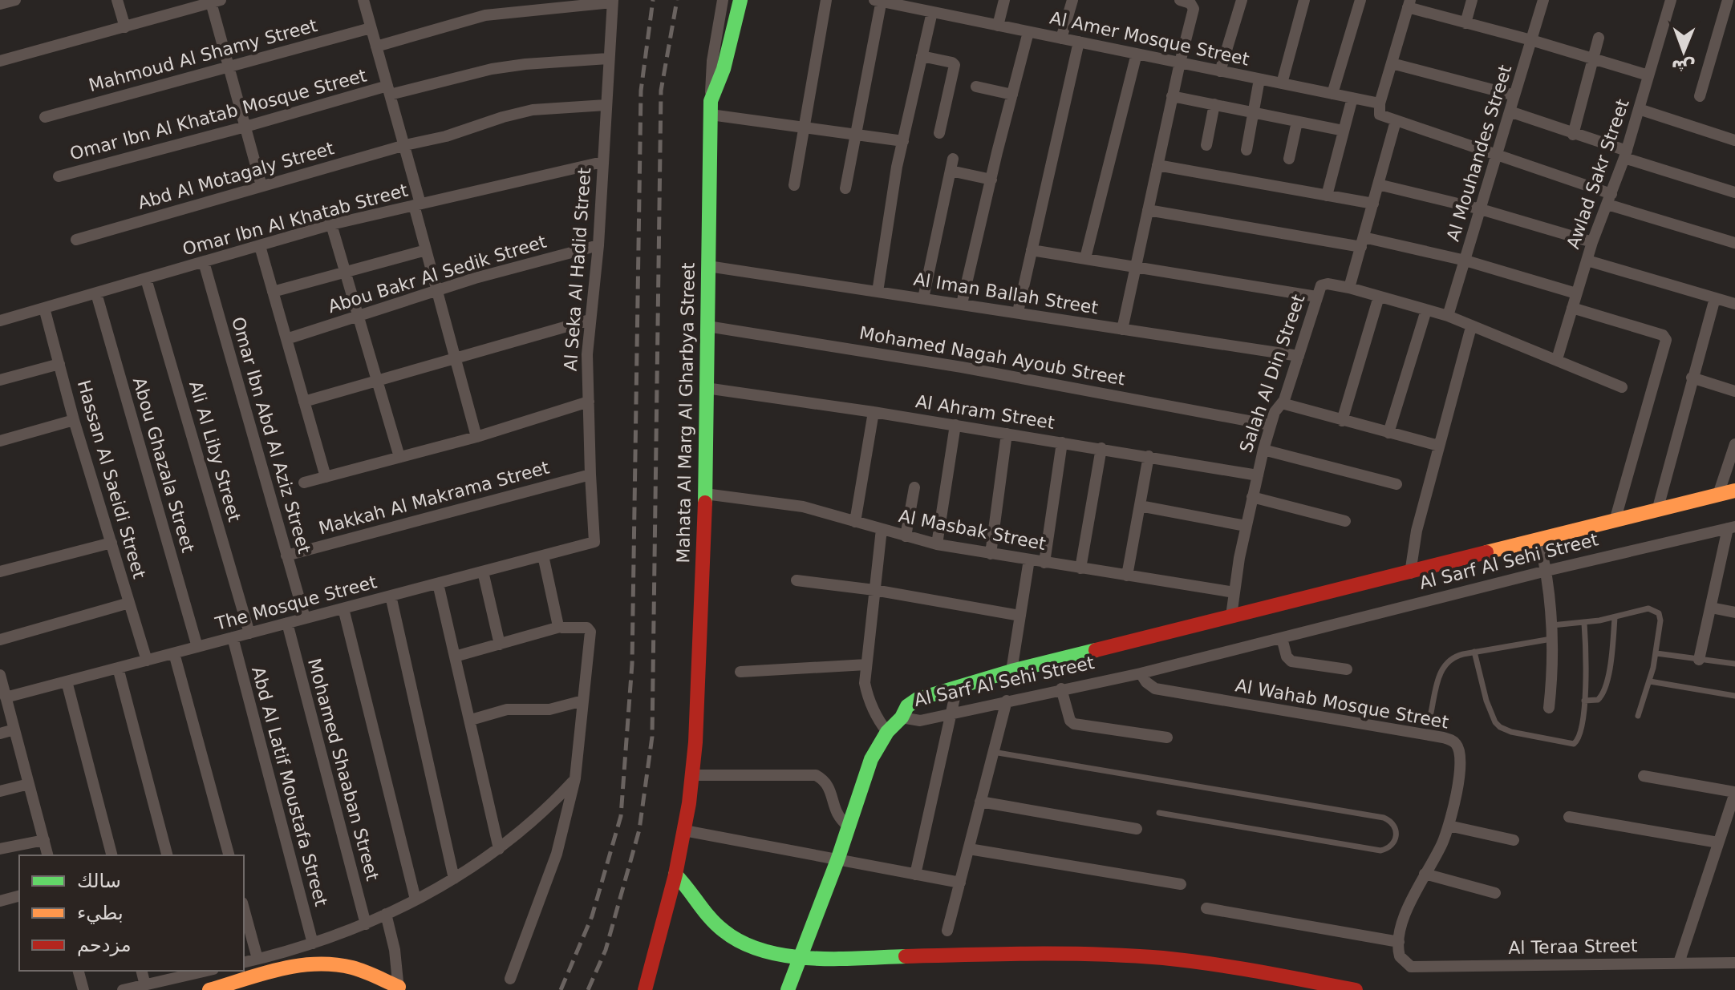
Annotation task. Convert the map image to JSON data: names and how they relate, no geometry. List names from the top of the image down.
{
  "streets": {
    "main road": ["Mahata Al Marg Al Gharbya Street", "Al Sarf Al Sehi Street"],
    "street": [
      "Al Amer Mosque Street",
      "Mahmoud Al Shamy Street",
      "Omar Ibn Al Khatab Mosque Street",
      "Al Mouhandes Street",
      "Awlad Sakr Street",
      "Abd Al Motagaly Street",
      "Omar Ibn Al Khatab Street",
      "Al Seka Al Hadid Street",
      "Abou Bakr Al Sedik Street",
      "Al Iman Ballah Street",
      "Mohamed Nagah Ayoub Street",
      "Salah Al Din Street",
      "Al Ahram Street",
      "Omar Ibn Abd Al Aziz Street",
      "Ali Al Liby Street",
      "Abou Ghazala Street",
      "Hassan Al Saeidi Street",
      "Makkah Al Makrama Street",
      "Al Masbak Street",
      "The Mosque Street",
      "Al Wahab Mosque Street",
      "Mohamed Shaaban Street",
      "Abd Al Latif Moustafa Street",
      "Al Teraa Street"
    ]
  },
  "crossings": [
    ["Omar Ibn Al Khatab Mosque Street", "Al Seka Al Hadid Street"],
    ["Abd Al Motagaly Street", "Al Seka Al Hadid Street"],
    ["Omar Ibn Al Khatab Street", "Al Seka Al Hadid Street"],
    ["Omar Ibn Al Khatab Street", "Omar Ibn Abd Al Aziz Street"],
    ["Omar Ibn Al Khatab Street", "Ali Al Liby Street"],
    ["Omar Ibn Al Khatab Street", "Abou Ghazala Street"],
    ["Omar Ibn Al Khatab Street", "Hassan Al Saeidi Street"],
    ["Al Seka Al Hadid Street", "Abou Bakr Al Sedik Street"],
    ["Al Seka Al Hadid Street", "Makkah Al Makrama Street"],
    ["Al Seka Al Hadid Street", "The Mosque Street"],
    ["Al Iman Ballah Street", "Salah Al Din Street"],
    ["Al Iman Ballah Street", "Mahata Al Marg Al Gharbya Street"],
    ["Mohamed Nagah Ayoub Street", "Salah Al Din Street"],
    ["Mohamed Nagah Ayoub Street", "Mahata Al Marg Al Gharbya Street"],
    ["Salah Al Din Street", "Al Ahram Street"],
    ["Salah Al Din Street", "Al Masbak Street"],
    ["Salah Al Din Street", "Al Sarf Al Sehi Street"],
    ["Al Ahram Street", "Mahata Al Marg Al Gharbya Street"],
    ["Mahata Al Marg Al Gharbya Street", "Al Masbak Street"],
    ["Omar Ibn Abd Al Aziz Street", "Makkah Al Makrama Street"],
    ["Omar Ibn Abd Al Aziz Street", "The Mosque Street"],
    ["Ali Al Liby Street", "The Mosque Street"],
    ["Abou Ghazala Street", "The Mosque Street"],
    ["Hassan Al Saeidi Street", "The Mosque Street"],
    ["Al Sarf Al Sehi Street", "Al Wahab Mosque Street"],
    ["The Mosque Street", "Mohamed Shaaban Street"],
    ["The Mosque Street", "Abd Al Latif Moustafa Street"],
    ["Al Wahab Mosque Street", "Al Teraa Street"]
  ],
  "legend": ["سالك", "بطيء", "مزدحم"],
  "north": "bottom"
}
